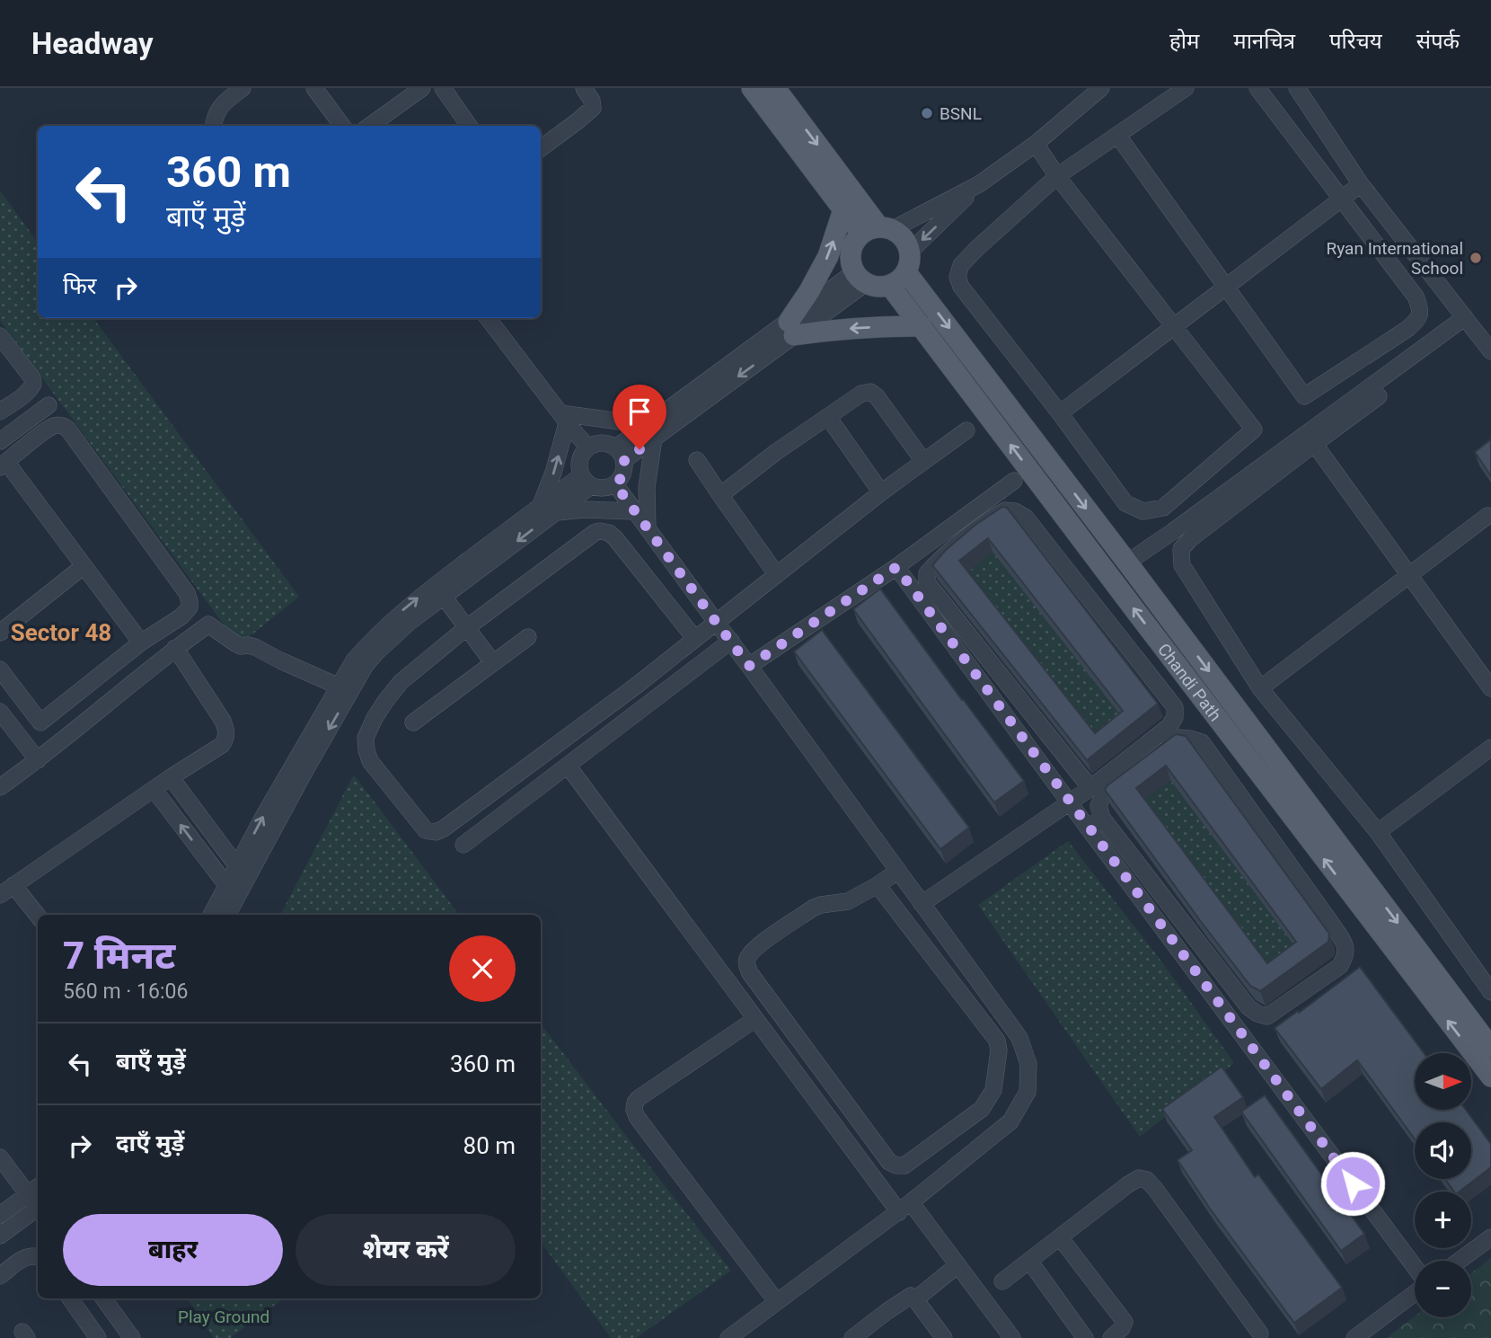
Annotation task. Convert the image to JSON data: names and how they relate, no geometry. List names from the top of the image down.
{
  "streets": {
    "main road": ["Chandi Path"]
  },
  "districts": ["Sector 48"],
  "parks": ["Play Ground"],
  "places": ["BSNL", "Ryan International School"],
  "north": "right",
  "page": {
    "header": "Headway",
    "nav": [
      "होम",
      "मानचित्र",
      "परिचय",
      "संपर्क"
    ],
    "turn": ["360 m", "बाएँ मुड़ें"],
    "then": "फिर",
    "heading": ["7 मिनट", "560 m · 16:06"],
    "list": [
      {
        "name": "बाएँ मुड़ें",
        "value": "360 m"
      },
      {
        "name": "दाएँ मुड़ें",
        "value": "80 m"
      }
    ],
    "map_buttons": ["+", "−"],
    "buttons": ["बाहर", "शेयर करें"]
  }
}
